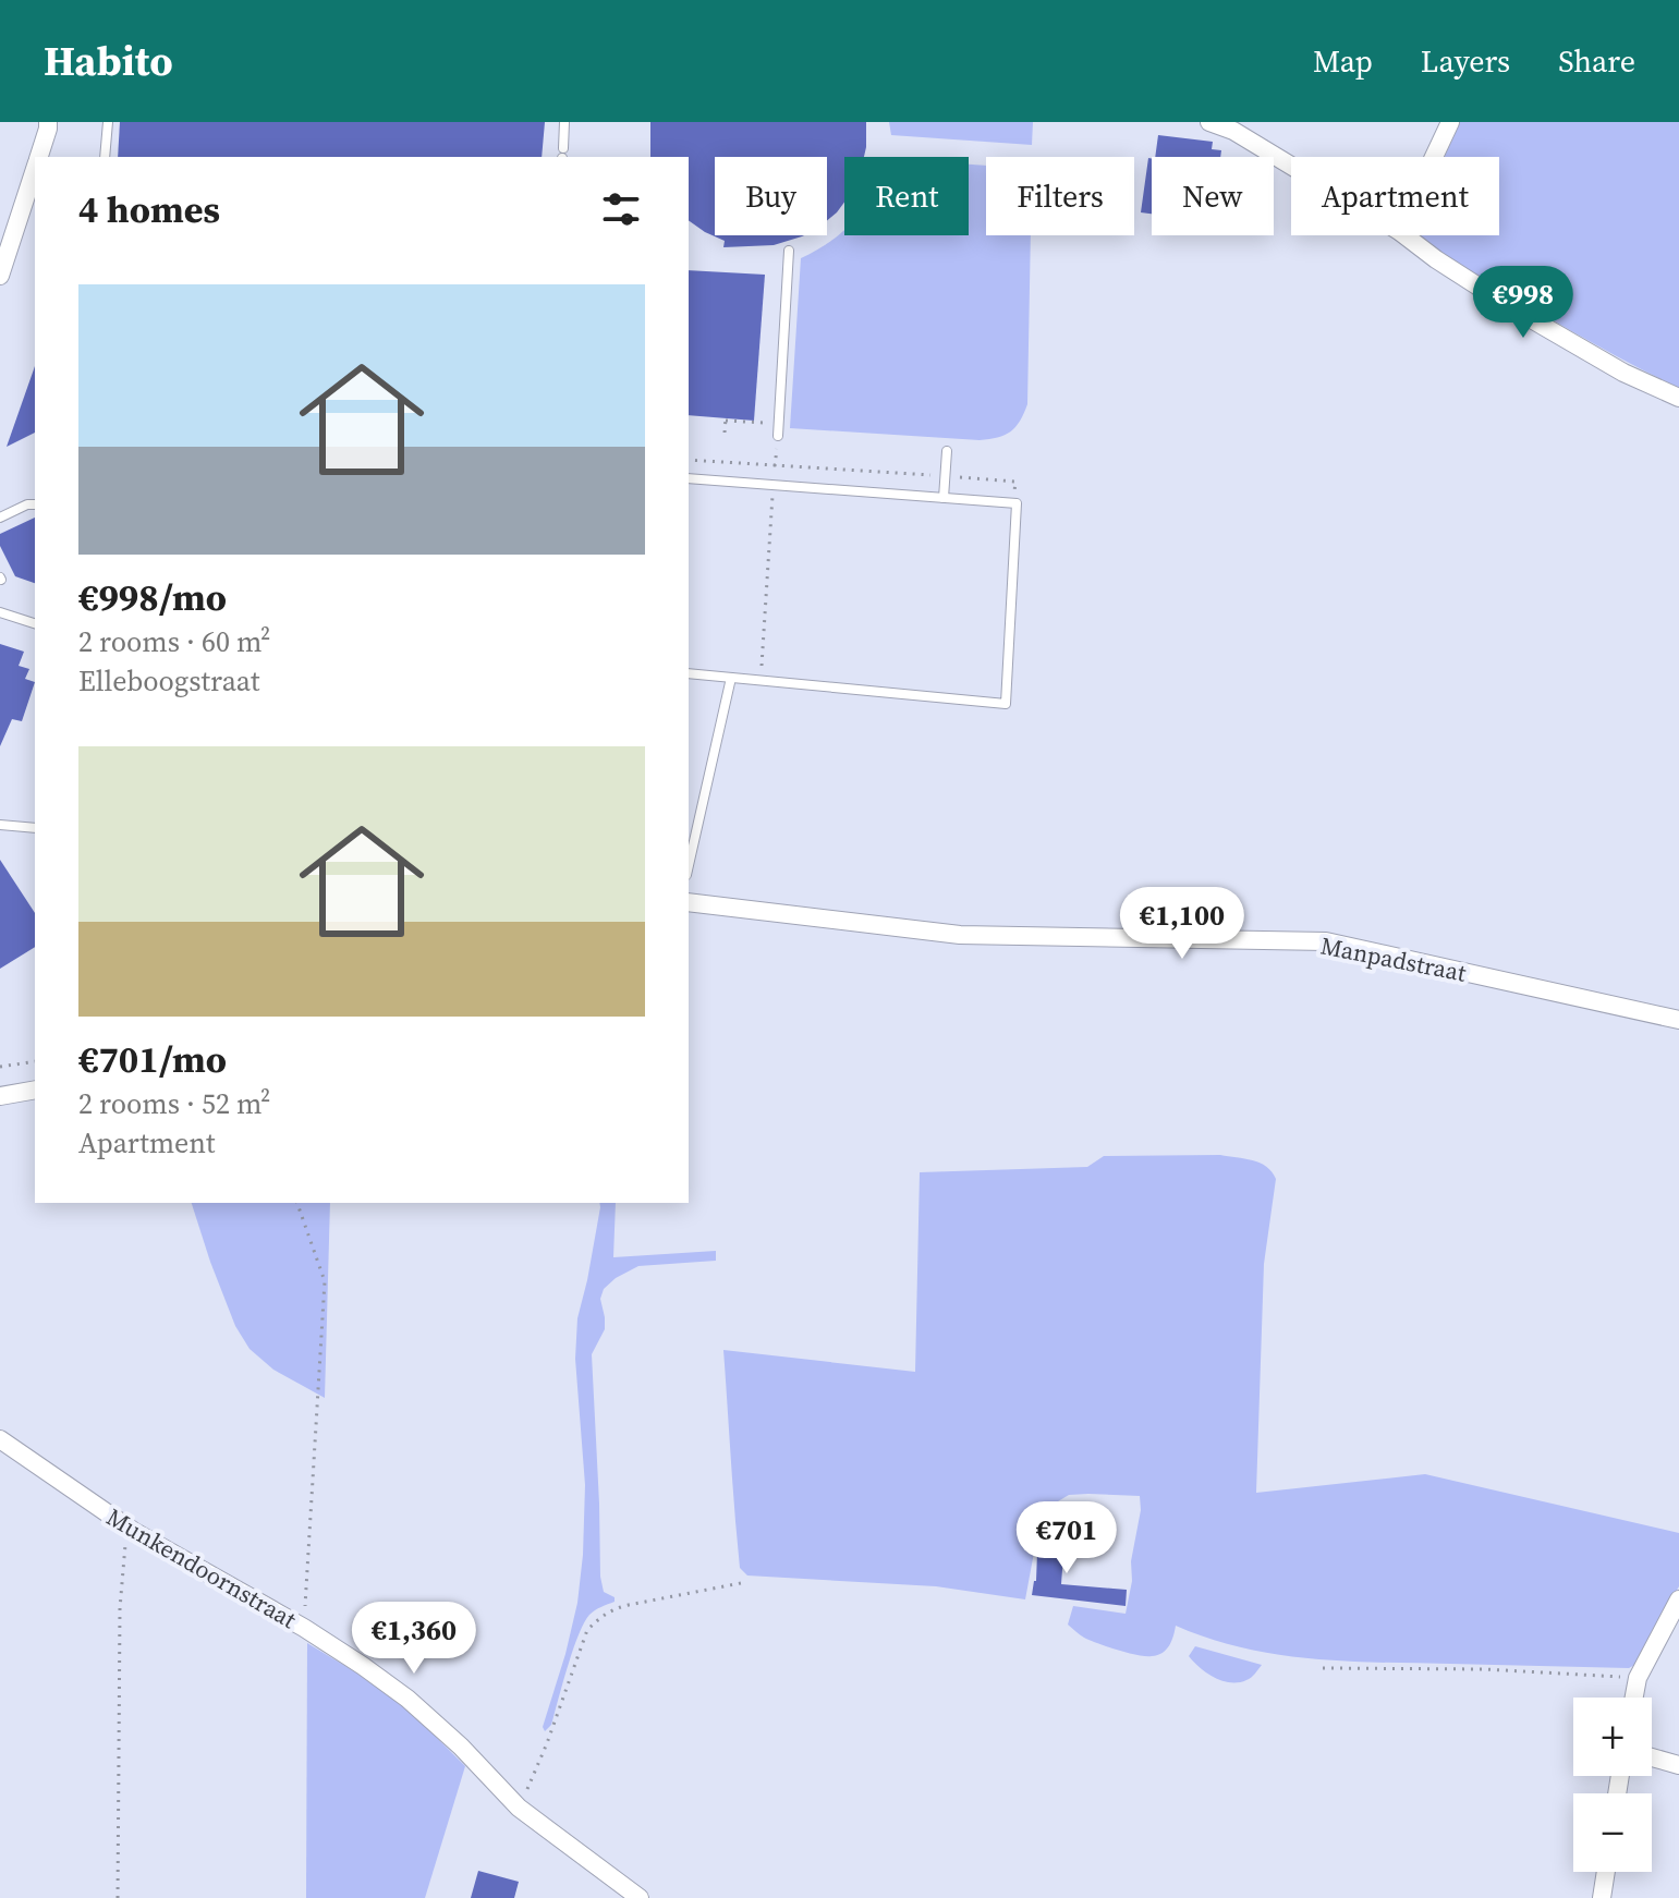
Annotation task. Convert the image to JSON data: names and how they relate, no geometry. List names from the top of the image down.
{
  "streets": {
    "street": ["Manpadstraat", "Munkendoornstraat"]
  },
  "page": {
    "header": "Habito",
    "nav": ["Map", "Layers", "Share"],
    "chip": [
      "Buy",
      "Rent",
      "Filters",
      "New",
      "Apartment"
    ],
    "heading": "4 homes",
    "list": [
      {
        "name": "€998/mo",
        "note": "2 rooms · 60 m² · Elleboogstraat"
      },
      {
        "name": "€701/mo",
        "note": "2 rooms · 52 m² · Apartment"
      }
    ],
    "price": [
      "€998",
      "€1,100",
      "€701",
      "€1,360"
    ],
    "map_buttons": ["+", "−"]
  }
}
